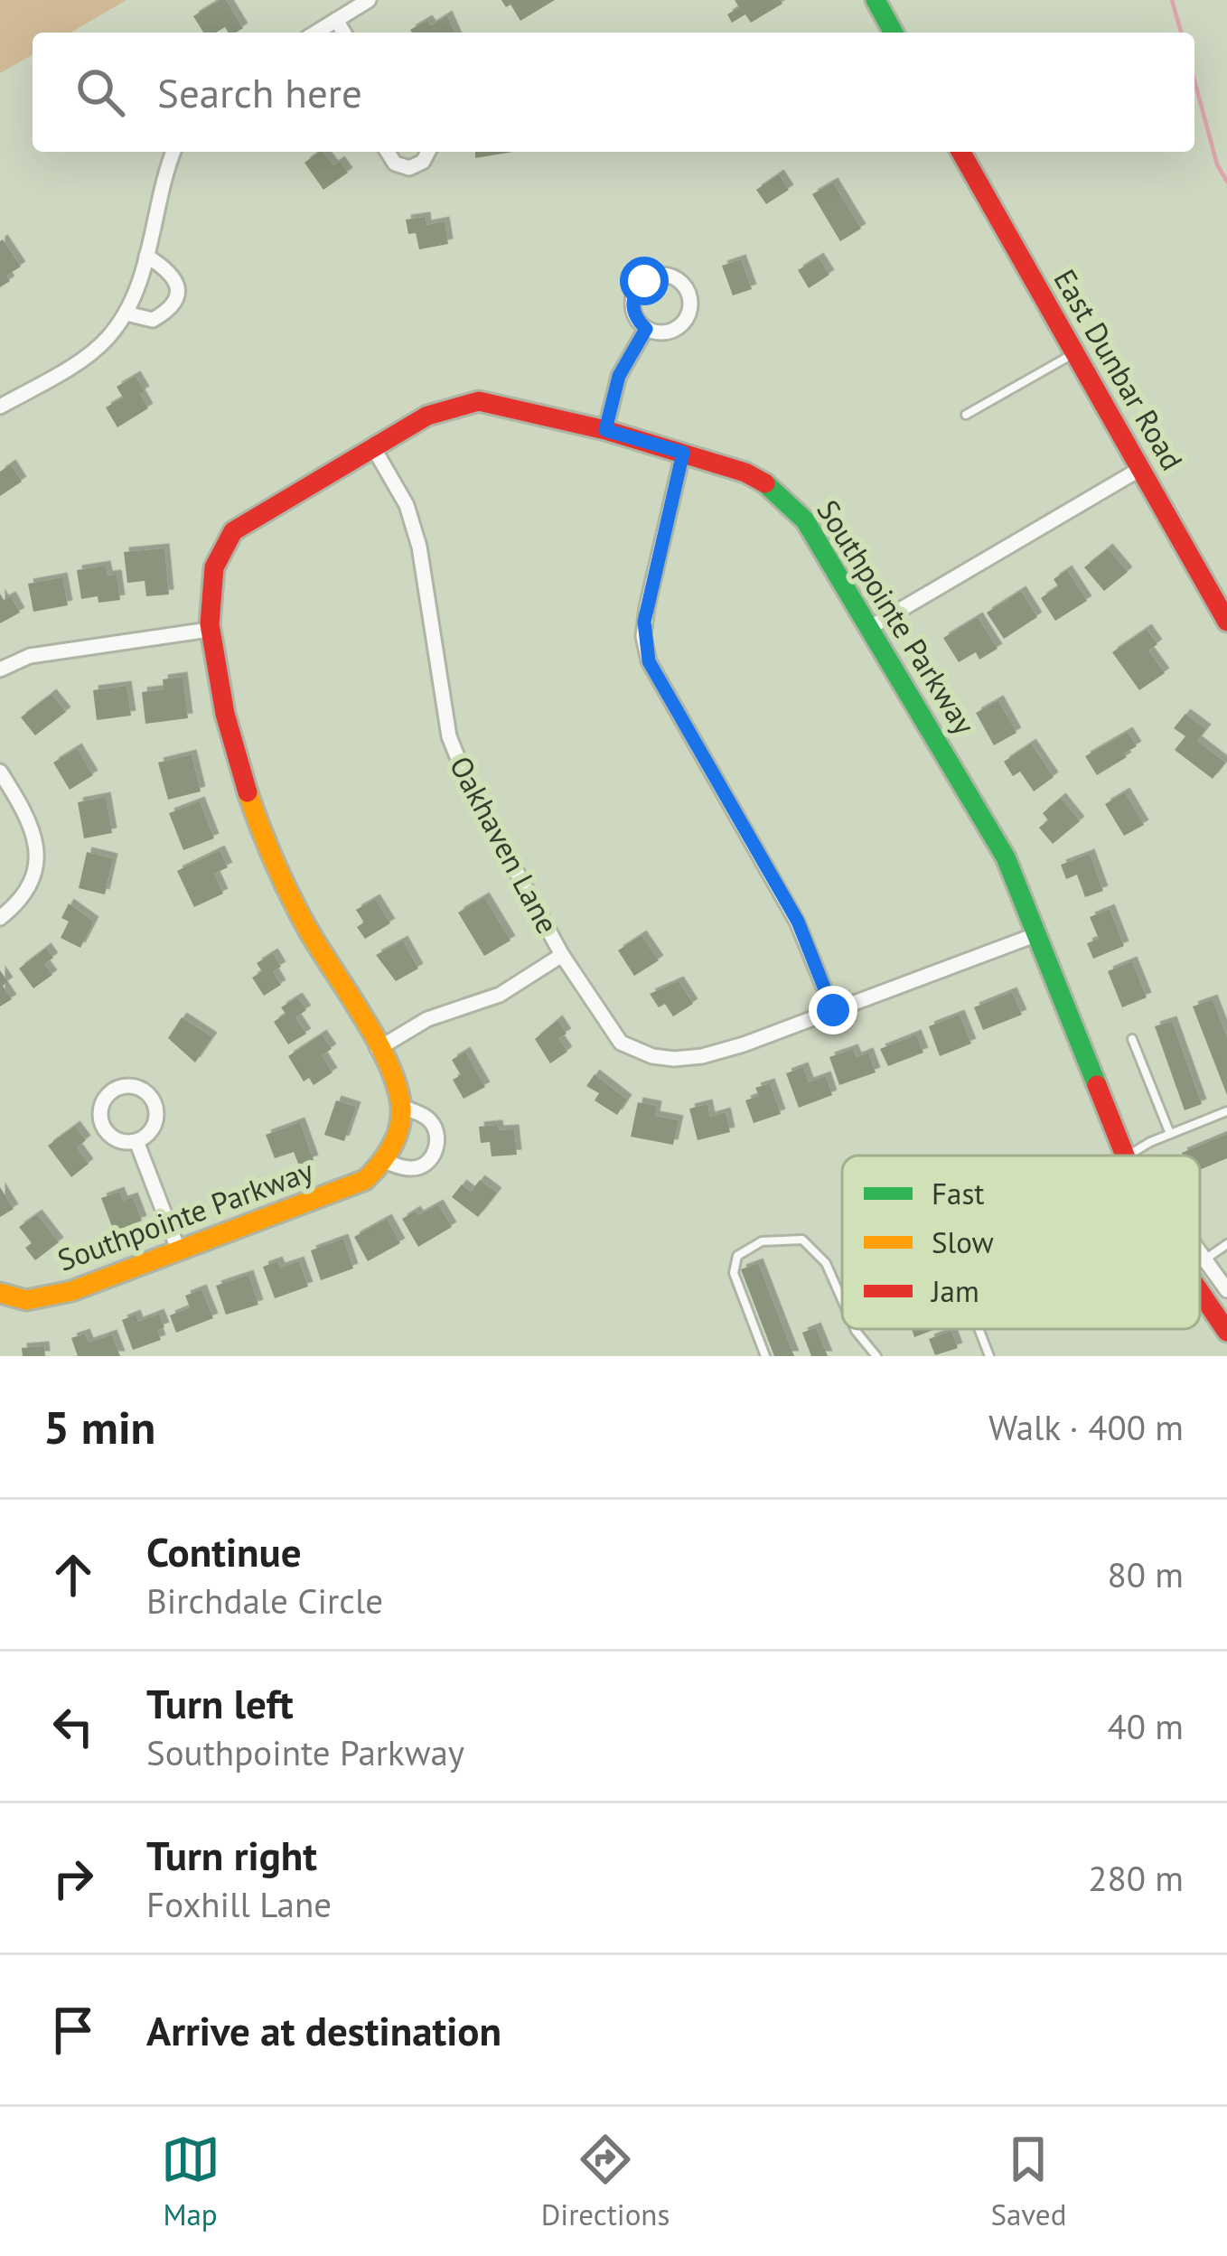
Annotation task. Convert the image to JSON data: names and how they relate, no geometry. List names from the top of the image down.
{
  "streets": {
    "street": ["East Dunbar Road", "Southpointe Parkway", "Oakhaven Lane"]
  },
  "crossings": [
    ["Southpointe Parkway", "Oakhaven Lane"]
  ],
  "legend": ["Fast", "Slow", "Jam"],
  "page": {
    "search": "Search here",
    "heading": ["5 min", "Walk · 400 m"],
    "list": [
      ["Continue", "Birchdale Circle", "80 m"],
      ["Turn left", "Southpointe Parkway", "40 m"],
      ["Turn right", "Foxhill Lane", "280 m"],
      "Arrive at destination"
    ],
    "nav": ["Map", "Directions", "Saved"]
  }
}
